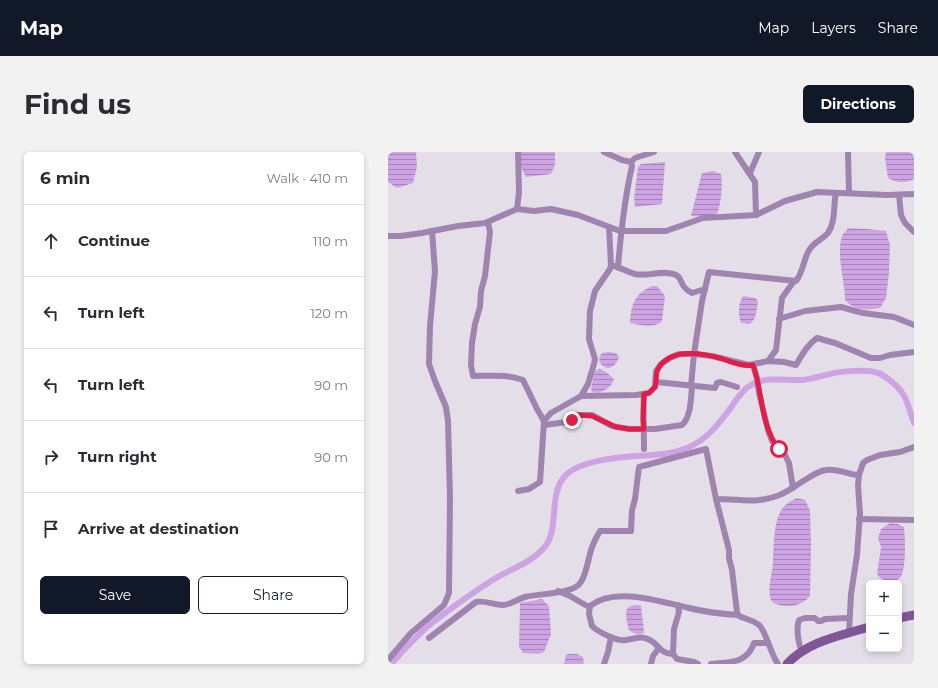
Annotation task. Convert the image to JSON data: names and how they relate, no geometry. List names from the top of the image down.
{
  "page": {
    "header": "Map",
    "nav": ["Map", "Layers", "Share"],
    "buttons": [
      "Directions",
      ["Save", "Share"]
    ],
    "title": "Find us",
    "heading": ["6 min", "Walk · 410 m"],
    "list": [
      ["Continue", "110 m"],
      ["Turn left", "120 m"],
      ["Turn left", "90 m"],
      ["Turn right", "90 m"],
      "Arrive at destination"
    ],
    "map_buttons": ["+", "−"]
  }
}
